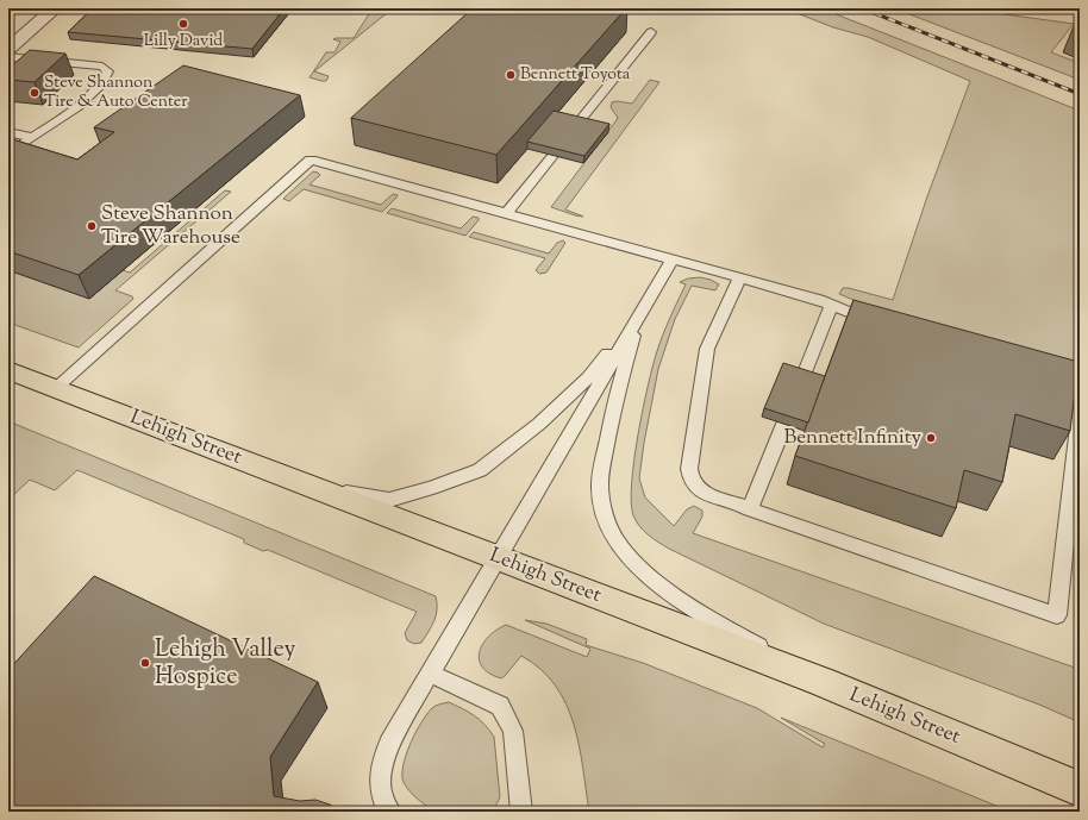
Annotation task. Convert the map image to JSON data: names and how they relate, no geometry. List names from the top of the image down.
{
  "streets": {
    "main road": ["Lehigh Street"]
  },
  "places": [
    "Lilly David",
    "Bennett Toyota",
    "Steve Shannon Tire & Auto Center",
    "Steve Shannon Tire Warehouse",
    "Bennett Infinity",
    "Lehigh Valley Hospice"
  ]
}
